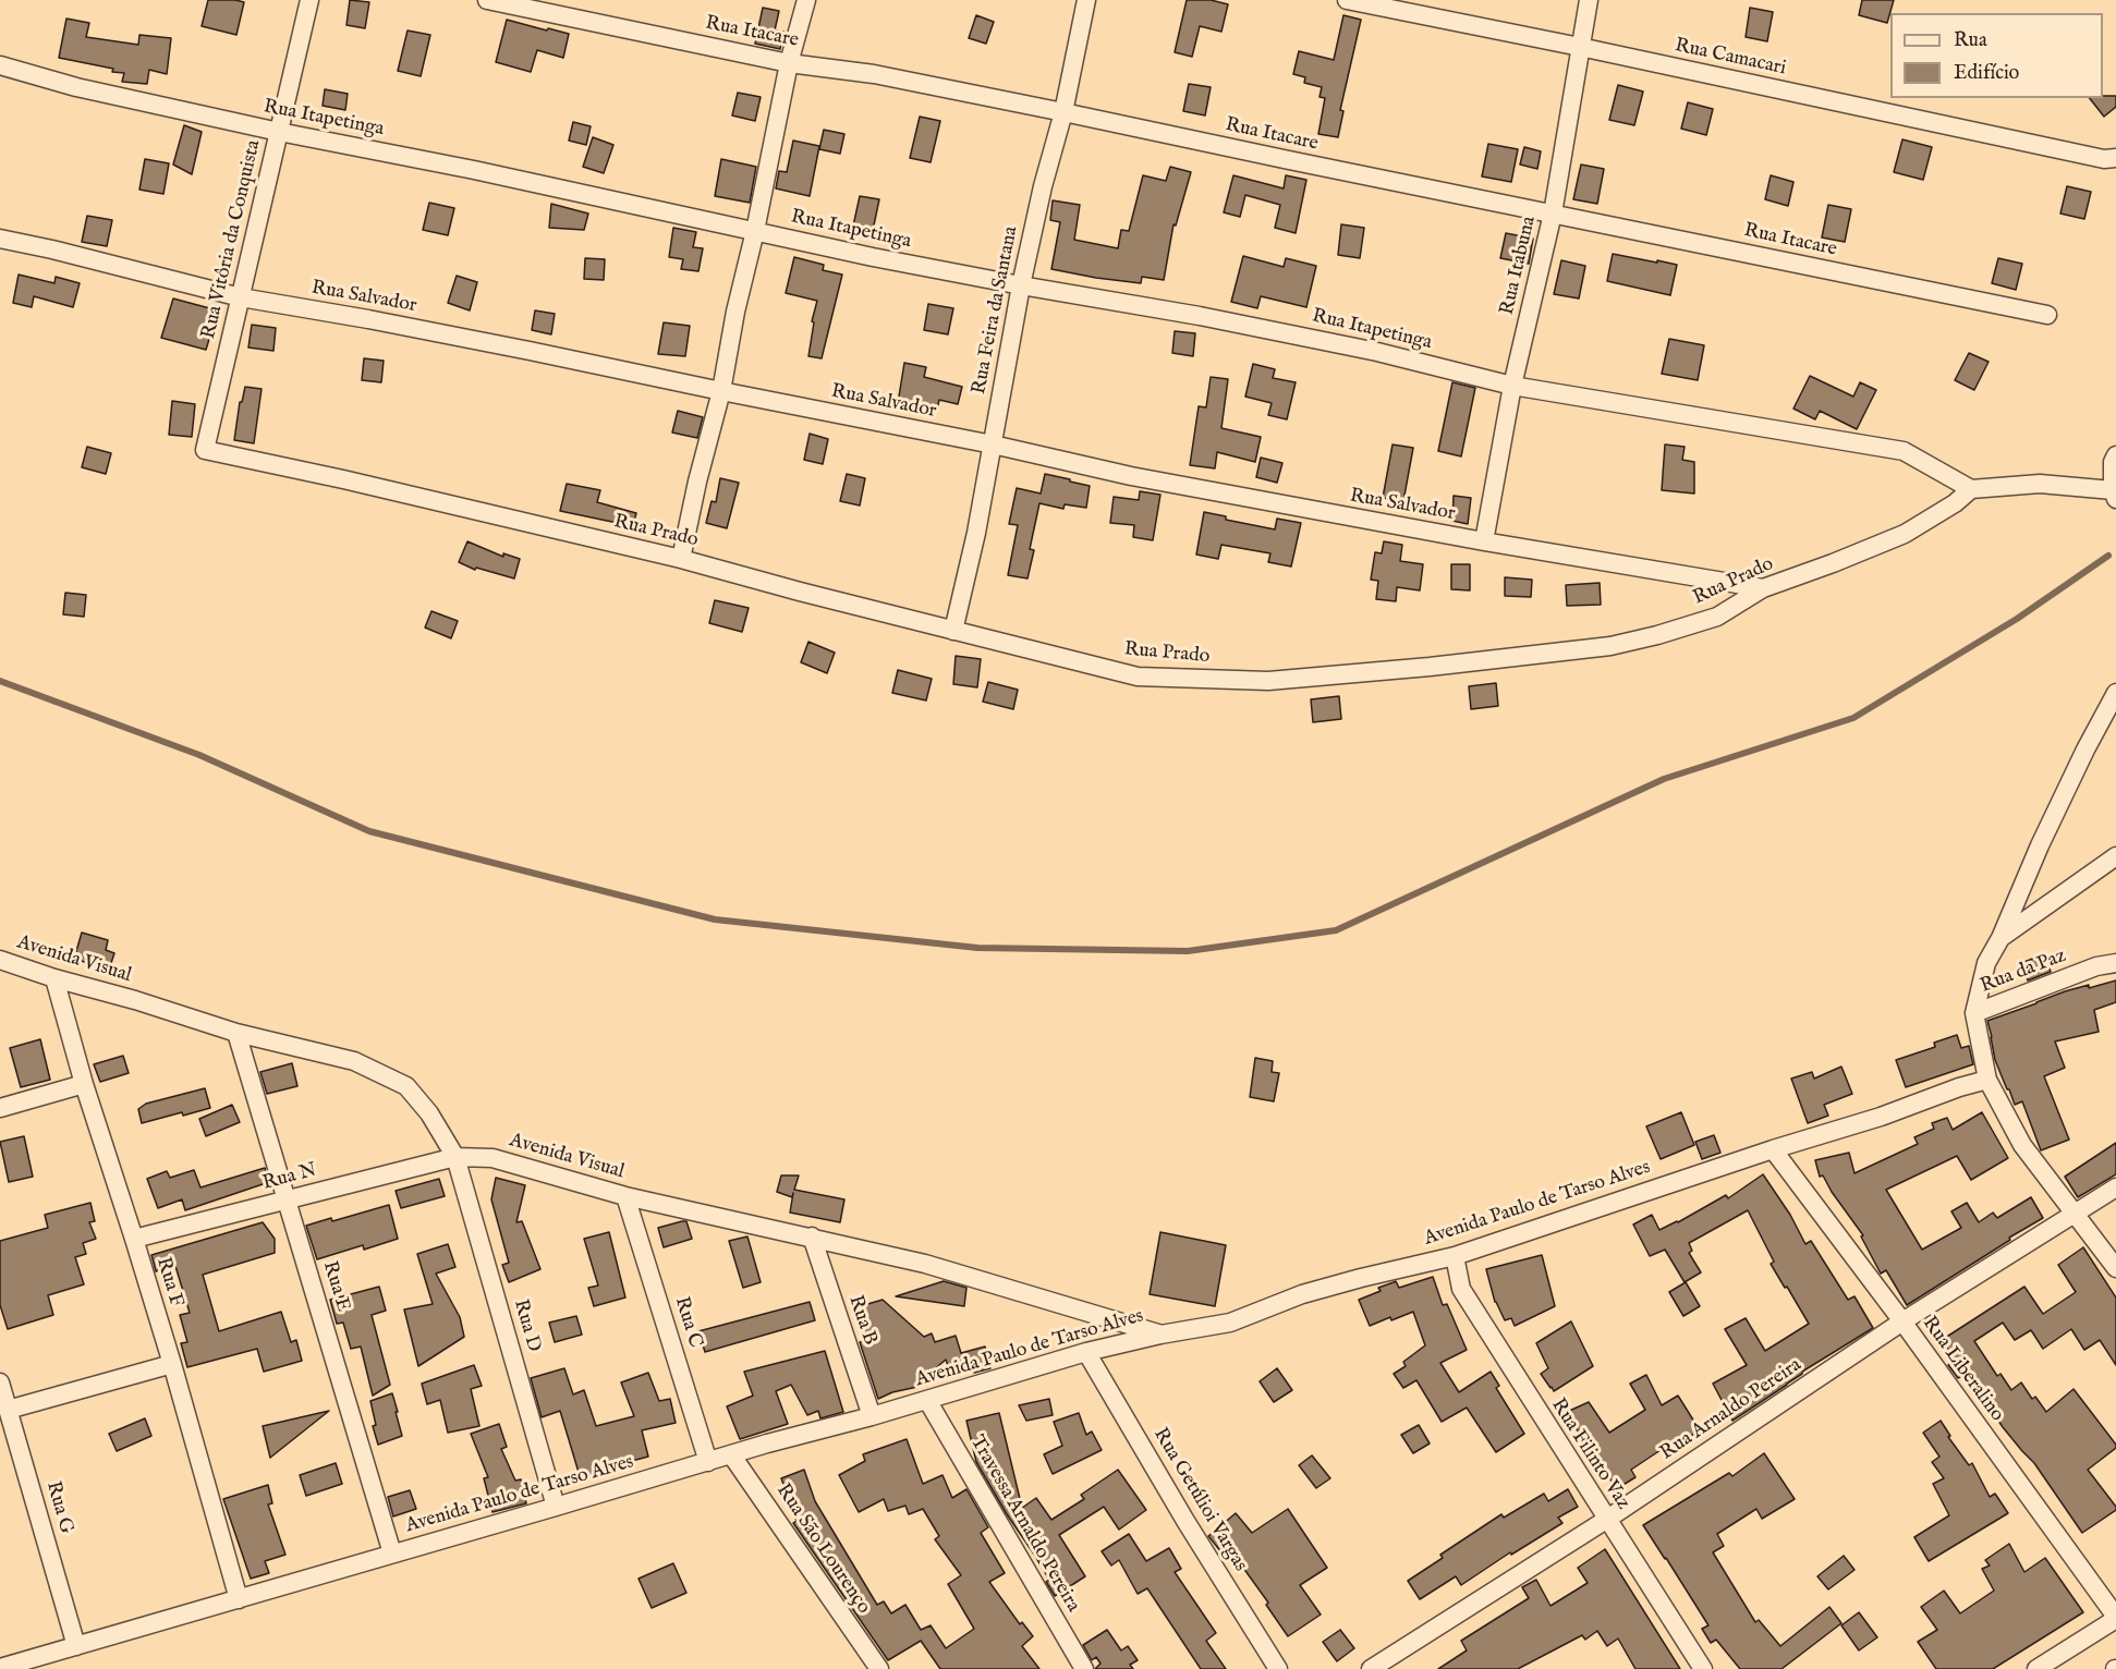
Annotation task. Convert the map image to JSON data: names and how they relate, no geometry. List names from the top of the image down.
{
  "streets": {
    "street": [
      "Rua Itacare",
      "Rua Camacari",
      "Rua Itapetinga",
      "Rua Vitôria da Conquista",
      "Rua Itabuna",
      "Rua Salvador",
      "Rua Feira da Santana",
      "Rua Prado",
      "Avenida Visual",
      "Rua da Paz",
      "Rua N",
      "Avenida Paulo de Tarso Alves",
      "Rua F",
      "Rua E",
      "Rua B",
      "Rua C",
      "Rua D",
      "Rua Liberalino",
      "Rua Arnaldo Pereira",
      "Rua Filinto Vaz",
      "Rua Getúlioi Vargas",
      "Rua G",
      "Travessa Arnaldo Pereira",
      "Rua São Lourenço"
    ]
  },
  "crossings": [
    ["Rua Itacare", "Rua Itabuna"],
    ["Rua Itacare", "Rua Feira da Santana"],
    ["Rua Camacari", "Rua Itabuna"],
    ["Rua Itapetinga", "Rua Vitôria da Conquista"],
    ["Rua Itapetinga", "Rua Itabuna"],
    ["Rua Itapetinga", "Rua Feira da Santana"],
    ["Rua Itapetinga", "Rua Prado"],
    ["Rua Vitôria da Conquista", "Rua Salvador"],
    ["Rua Vitôria da Conquista", "Rua Prado"],
    ["Rua Itabuna", "Rua Salvador"],
    ["Rua Salvador", "Rua Feira da Santana"],
    ["Rua Salvador", "Rua Prado"],
    ["Rua Feira da Santana", "Rua Prado"],
    ["Avenida Visual", "Rua N"],
    ["Avenida Visual", "Avenida Paulo de Tarso Alves"],
    ["Avenida Visual", "Rua F"],
    ["Avenida Visual", "Rua E"],
    ["Avenida Visual", "Rua B"],
    ["Avenida Visual", "Rua C"],
    ["Avenida Visual", "Rua D"],
    ["Rua da Paz", "Avenida Paulo de Tarso Alves"],
    ["Rua N", "Rua F"],
    ["Rua N", "Rua E"],
    ["Rua N", "Rua D"],
    ["Avenida Paulo de Tarso Alves", "Rua F"],
    ["Avenida Paulo de Tarso Alves", "Rua E"],
    ["Avenida Paulo de Tarso Alves", "Rua B"],
    ["Avenida Paulo de Tarso Alves", "Rua C"],
    ["Avenida Paulo de Tarso Alves", "Rua D"],
    ["Avenida Paulo de Tarso Alves", "Rua Liberalino"],
    ["Avenida Paulo de Tarso Alves", "Rua Filinto Vaz"],
    ["Avenida Paulo de Tarso Alves", "Rua Getúlioi Vargas"],
    ["Avenida Paulo de Tarso Alves", "Rua G"],
    ["Avenida Paulo de Tarso Alves", "Travessa Arnaldo Pereira"],
    ["Avenida Paulo de Tarso Alves", "Rua São Lourenço"],
    ["Rua Liberalino", "Rua Arnaldo Pereira"],
    ["Rua Arnaldo Pereira", "Rua Filinto Vaz"]
  ],
  "legend": ["Rua", "Edifício"]
}
